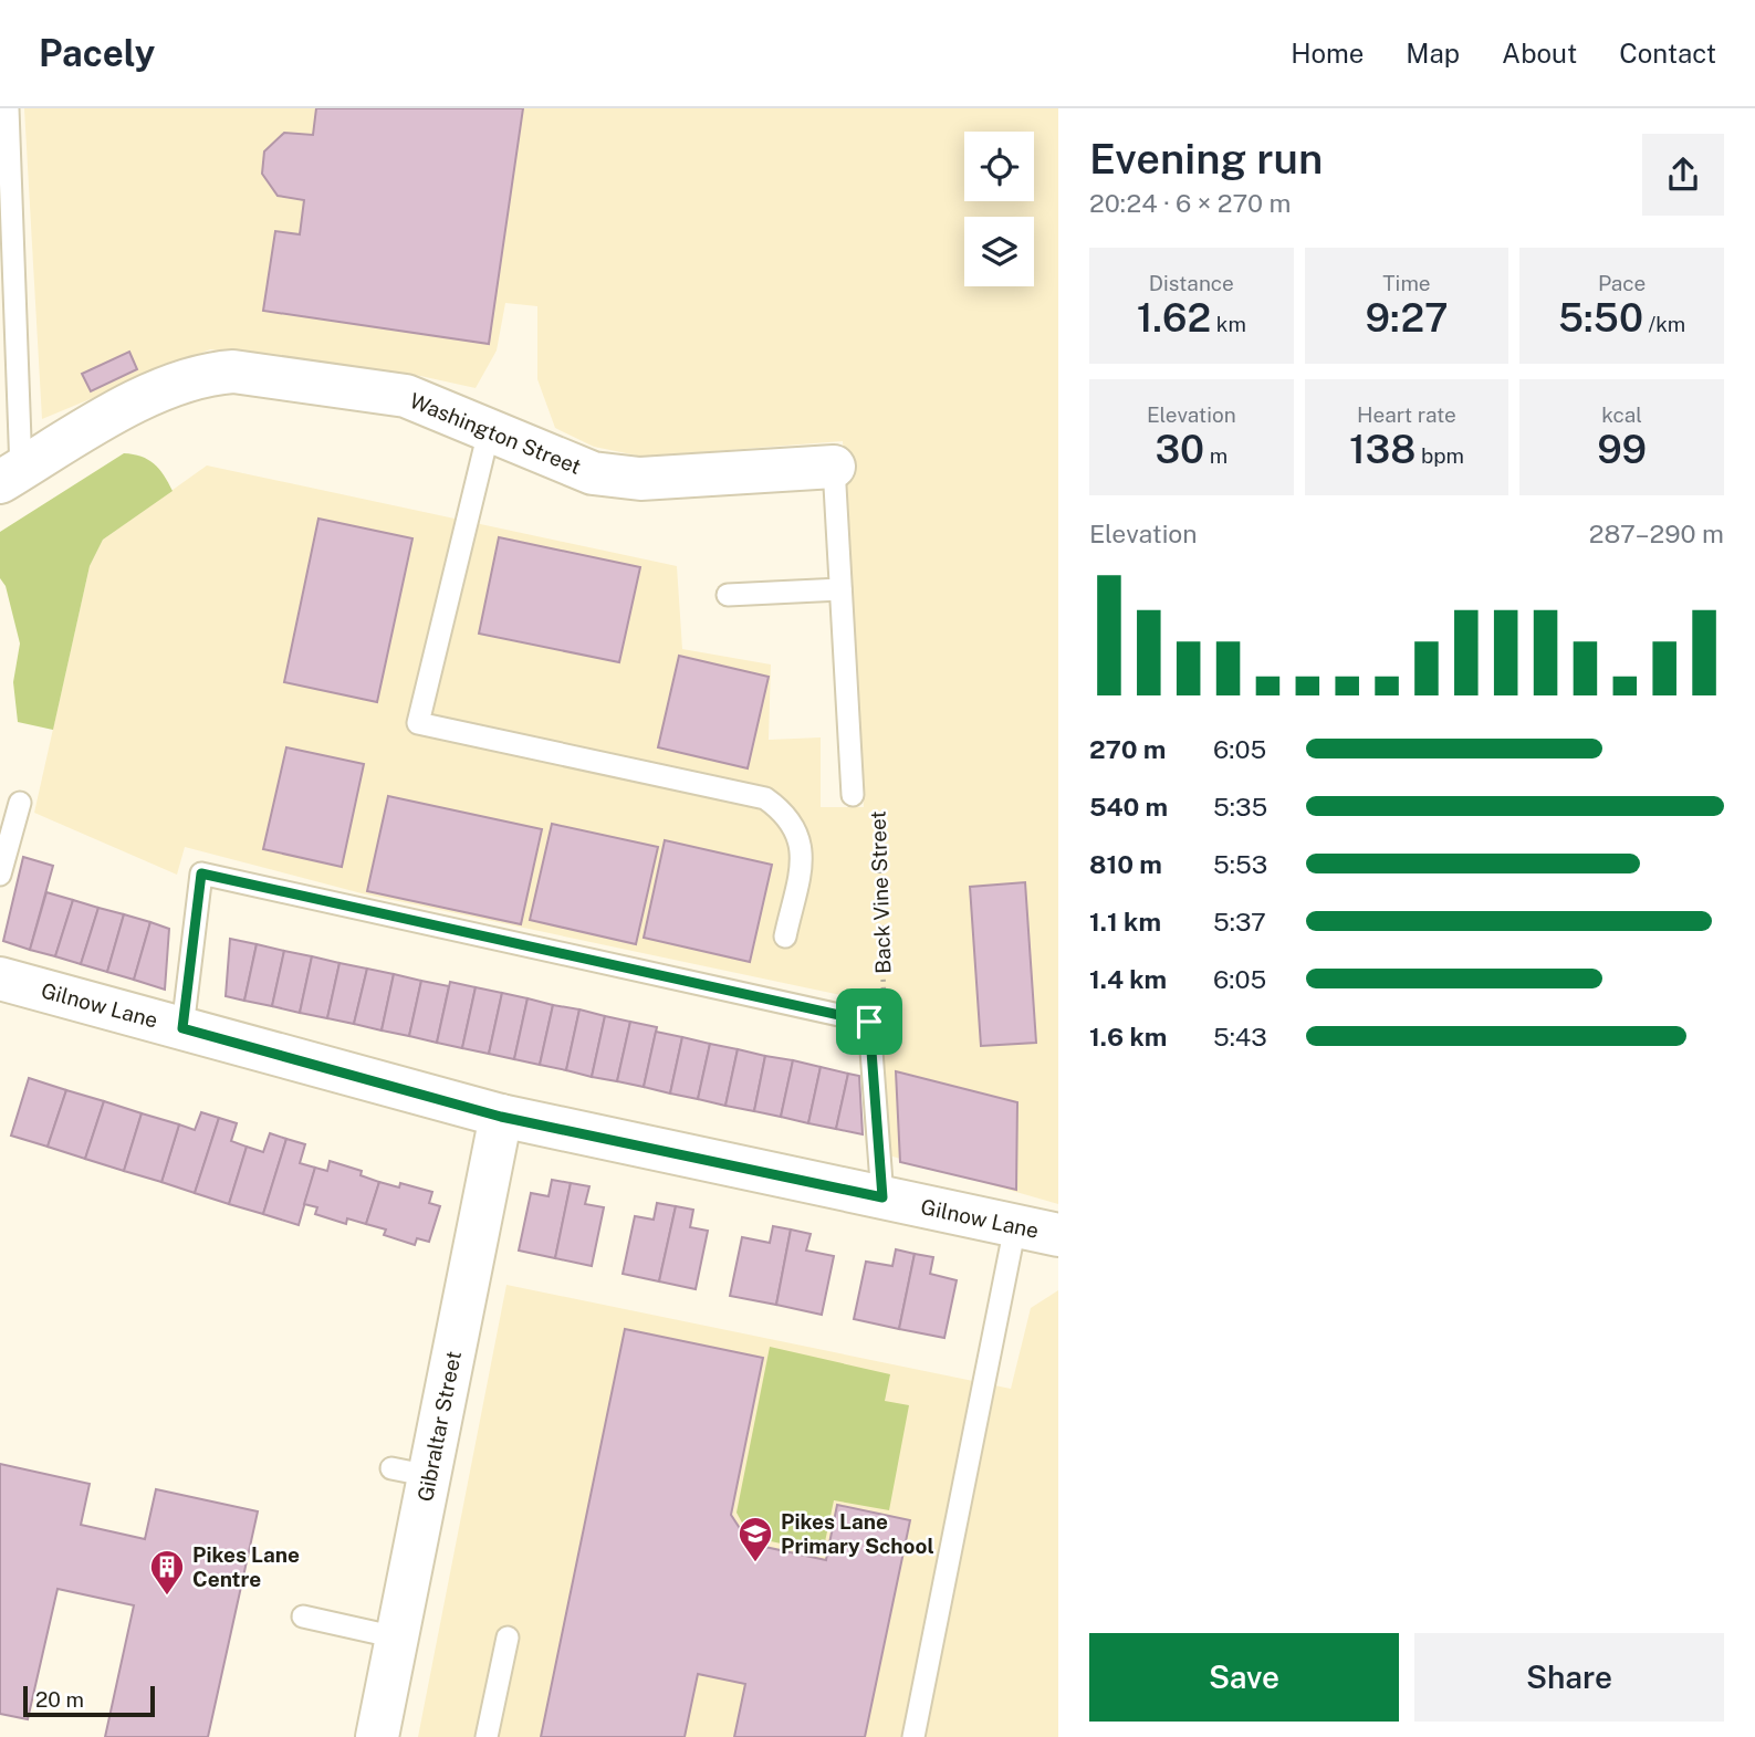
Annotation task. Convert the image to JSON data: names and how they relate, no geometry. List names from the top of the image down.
{
  "streets": {
    "street": ["Washington Street", "Gilnow Lane", "Gibraltar Street"],
    "lane": ["Back Vine Street"]
  },
  "crossings": [
    ["Washington Street", "Back Vine Street"],
    ["Gilnow Lane", "Gibraltar Street"]
  ],
  "places": {
    "school or university": ["Pikes Lane Primary School"],
    "building": ["Pikes Lane Centre"]
  },
  "scale_bar": "20 m",
  "page": {
    "header": "Pacely",
    "nav": [
      "Home",
      "Map",
      "About",
      "Contact"
    ],
    "heading": ["Evening run", "20:24 · 6 × 270 m"],
    "stats": [
      ["Distance", "1.62 km"],
      ["Time", "9:27"],
      ["Pace", "5:50 /km"],
      ["Elevation", "30 m"],
      ["Heart rate", "138 bpm"],
      ["kcal", "99"]
    ],
    "chart": ["Elevation", "287–290 m"],
    "list": [
      {
        "name": "270 m",
        "note": "6:05"
      },
      {
        "name": "540 m",
        "note": "5:35"
      },
      {
        "name": "810 m",
        "note": "5:53"
      },
      {
        "name": "1.1 km",
        "note": "5:37"
      },
      {
        "name": "1.4 km",
        "note": "6:05"
      },
      {
        "name": "1.6 km",
        "note": "5:43"
      }
    ],
    "buttons": ["Save", "Share"],
    "scale": "20 m"
  }
}
